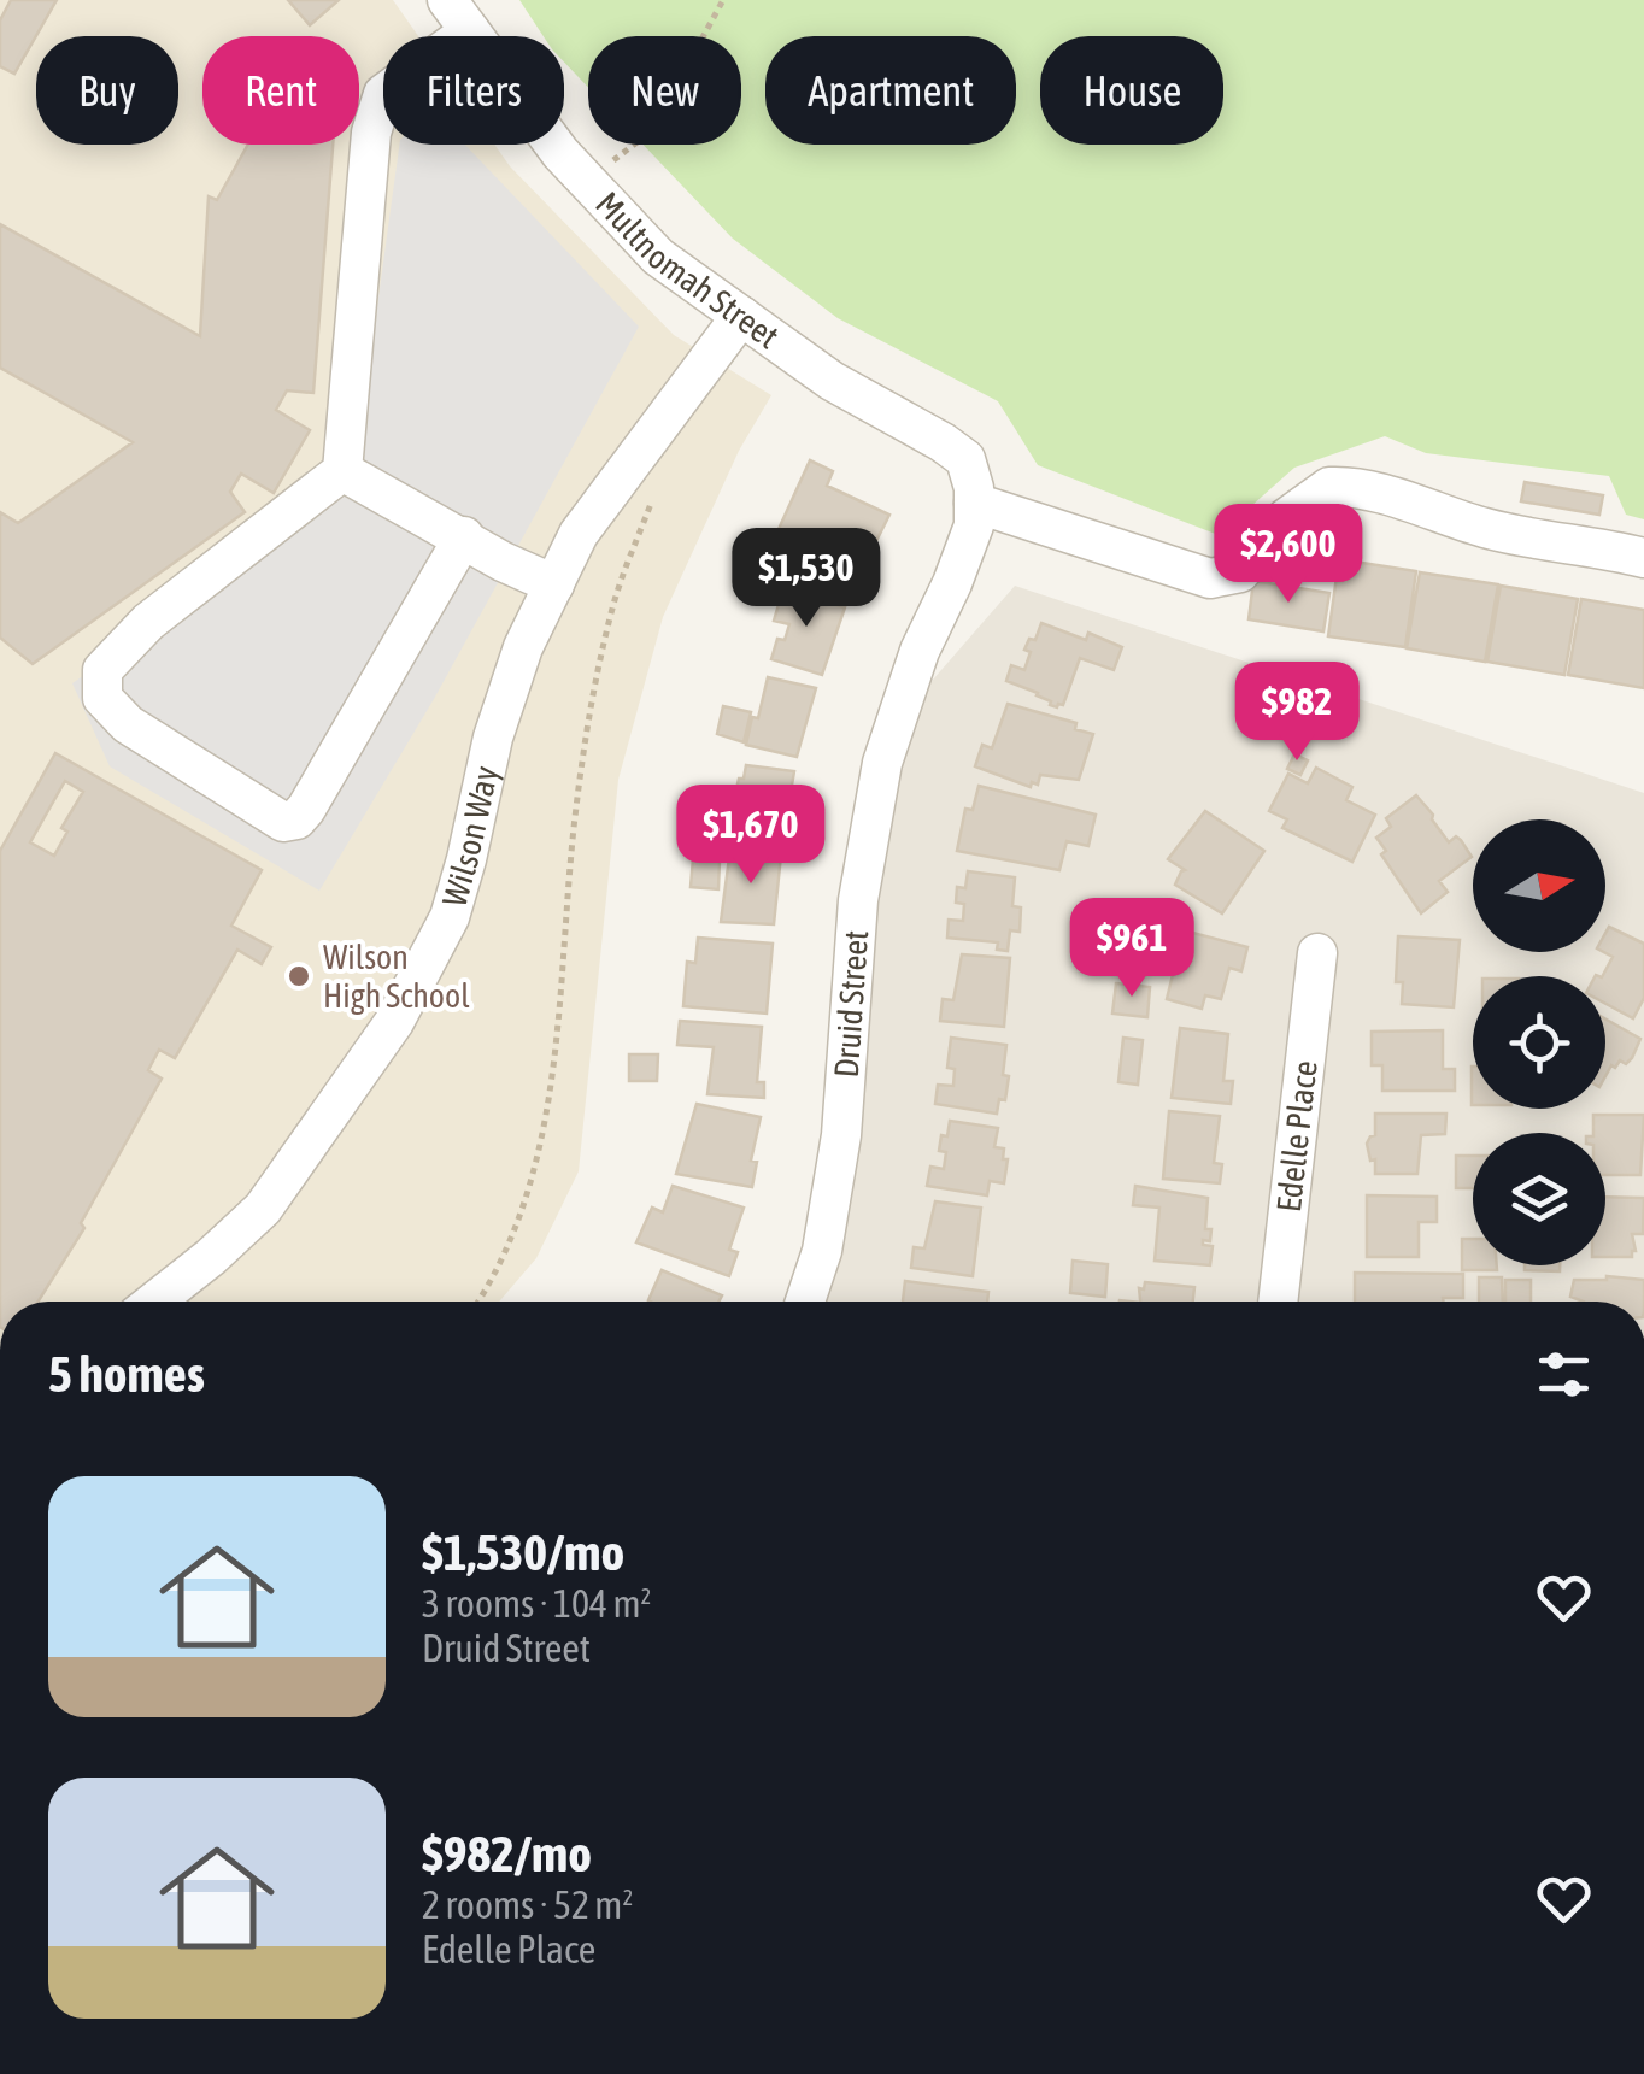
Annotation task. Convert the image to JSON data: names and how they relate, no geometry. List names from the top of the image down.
{
  "streets": {
    "street": [
      "Multnomah Street",
      "Wilson Way",
      "Druid Street",
      "Edelle Place"
    ]
  },
  "crossings": [
    ["Multnomah Street", "Wilson Way"],
    ["Multnomah Street", "Druid Street"]
  ],
  "places": ["Wilson High School"],
  "north": "right",
  "page": {
    "chip": [
      "Buy",
      "Rent",
      "Filters",
      "New",
      "Apartment",
      "House"
    ],
    "price": [
      "$2,600",
      "$1,530",
      "$982",
      "$1,670",
      "$961"
    ],
    "heading": "5 homes",
    "list": [
      {
        "name": "$1,530/mo",
        "note": "3 rooms · 104 m² · Druid Street"
      },
      {
        "name": "$982/mo",
        "note": "2 rooms · 52 m² · Edelle Place"
      }
    ]
  }
}
